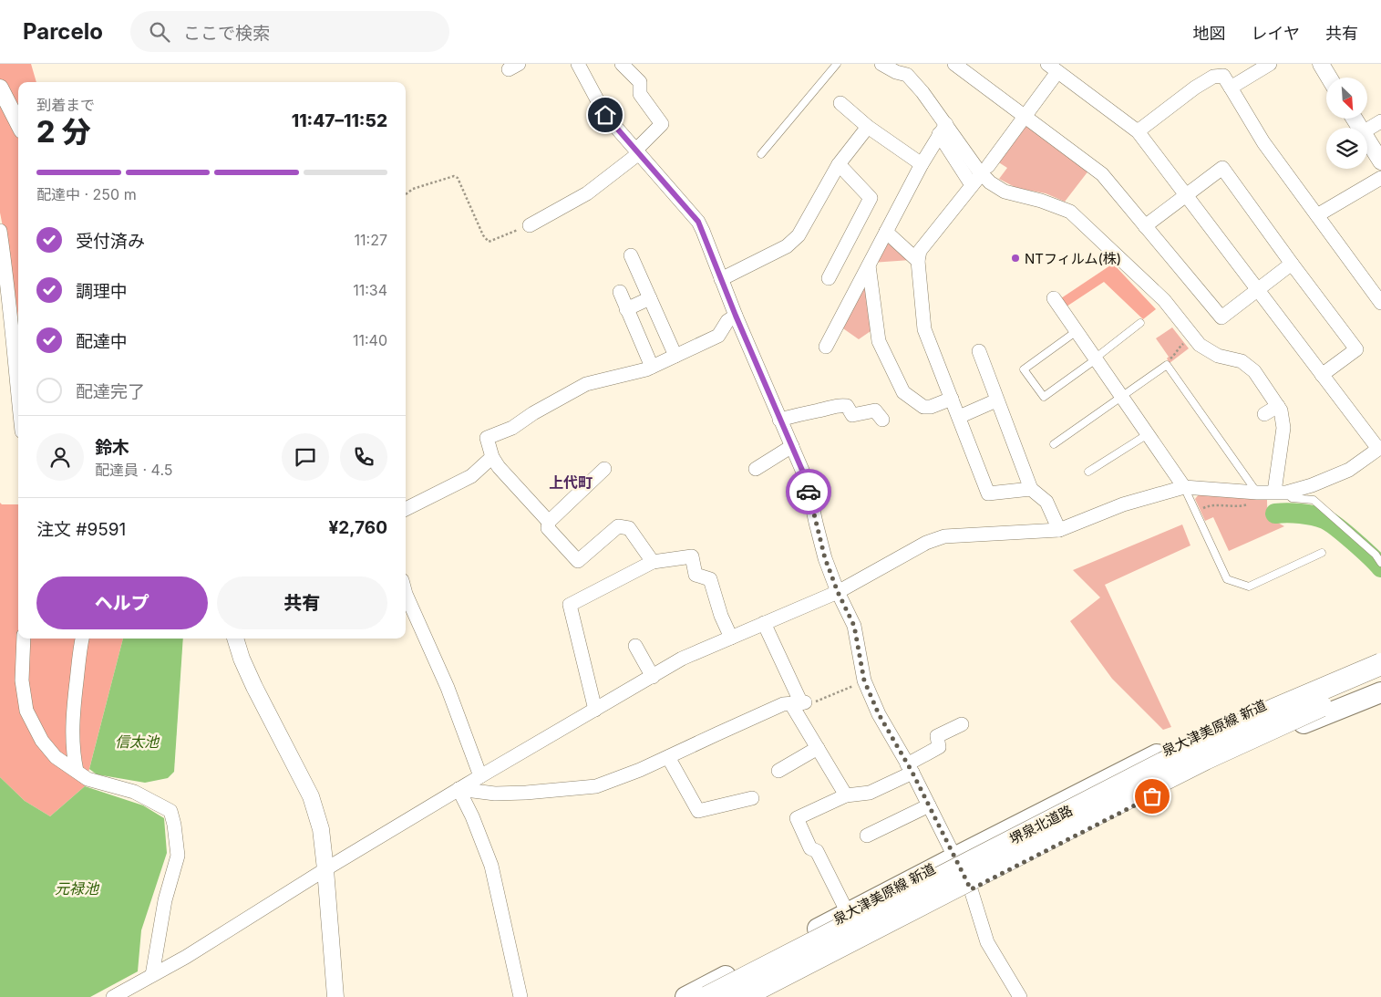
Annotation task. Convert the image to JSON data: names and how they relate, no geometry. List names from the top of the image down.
{
  "streets": {
    "highway": ["堺泉北道路"],
    "main road": ["泉大津美原線 新道"]
  },
  "districts": ["上代町"],
  "water": ["信太池", "元禄池"],
  "places": ["NTフィルム(株)"],
  "north": "bottom right",
  "page": {
    "header": "Parcelo",
    "search": "ここで検索",
    "nav": ["地図", "レイヤ", "共有"],
    "heading": ["2 分", "到着まで", "11:47–11:52"],
    "panel": [
      "鈴木",
      "配達員 · 4.5",
      "注文 #9591",
      "¥2,760"
    ],
    "bar": "配達中 · 250 m",
    "list": [
      ["受付済み", "11:27"],
      ["調理中", "11:34"],
      ["配達中", "11:40"],
      "配達完了"
    ],
    "buttons": ["ヘルプ", "共有"]
  }
}
